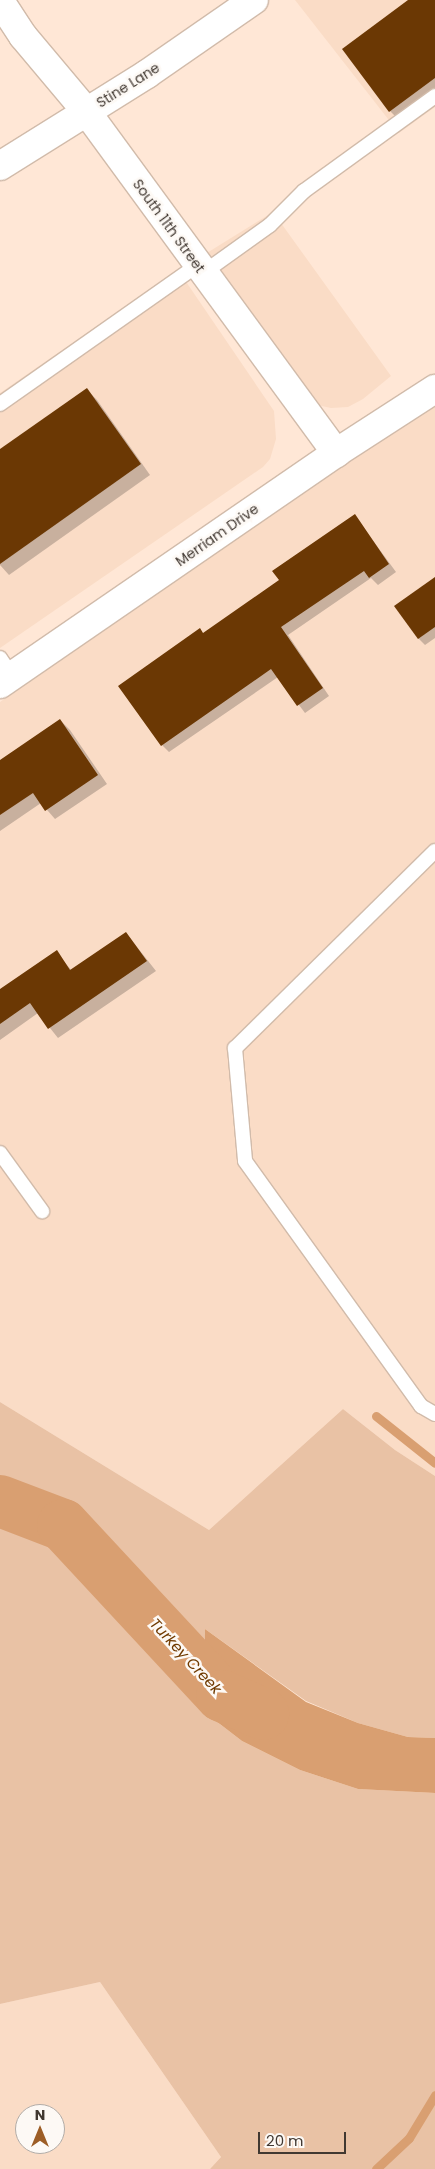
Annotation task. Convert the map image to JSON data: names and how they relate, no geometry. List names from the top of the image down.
{
  "streets": {
    "street": ["Stine Lane", "South 11th Street", "Merriam Drive"]
  },
  "crossings": [
    ["Stine Lane", "South 11th Street"],
    ["South 11th Street", "Merriam Drive"]
  ],
  "water": ["Turkey Creek"],
  "scale_bar": "20 m",
  "north": "top"
}
